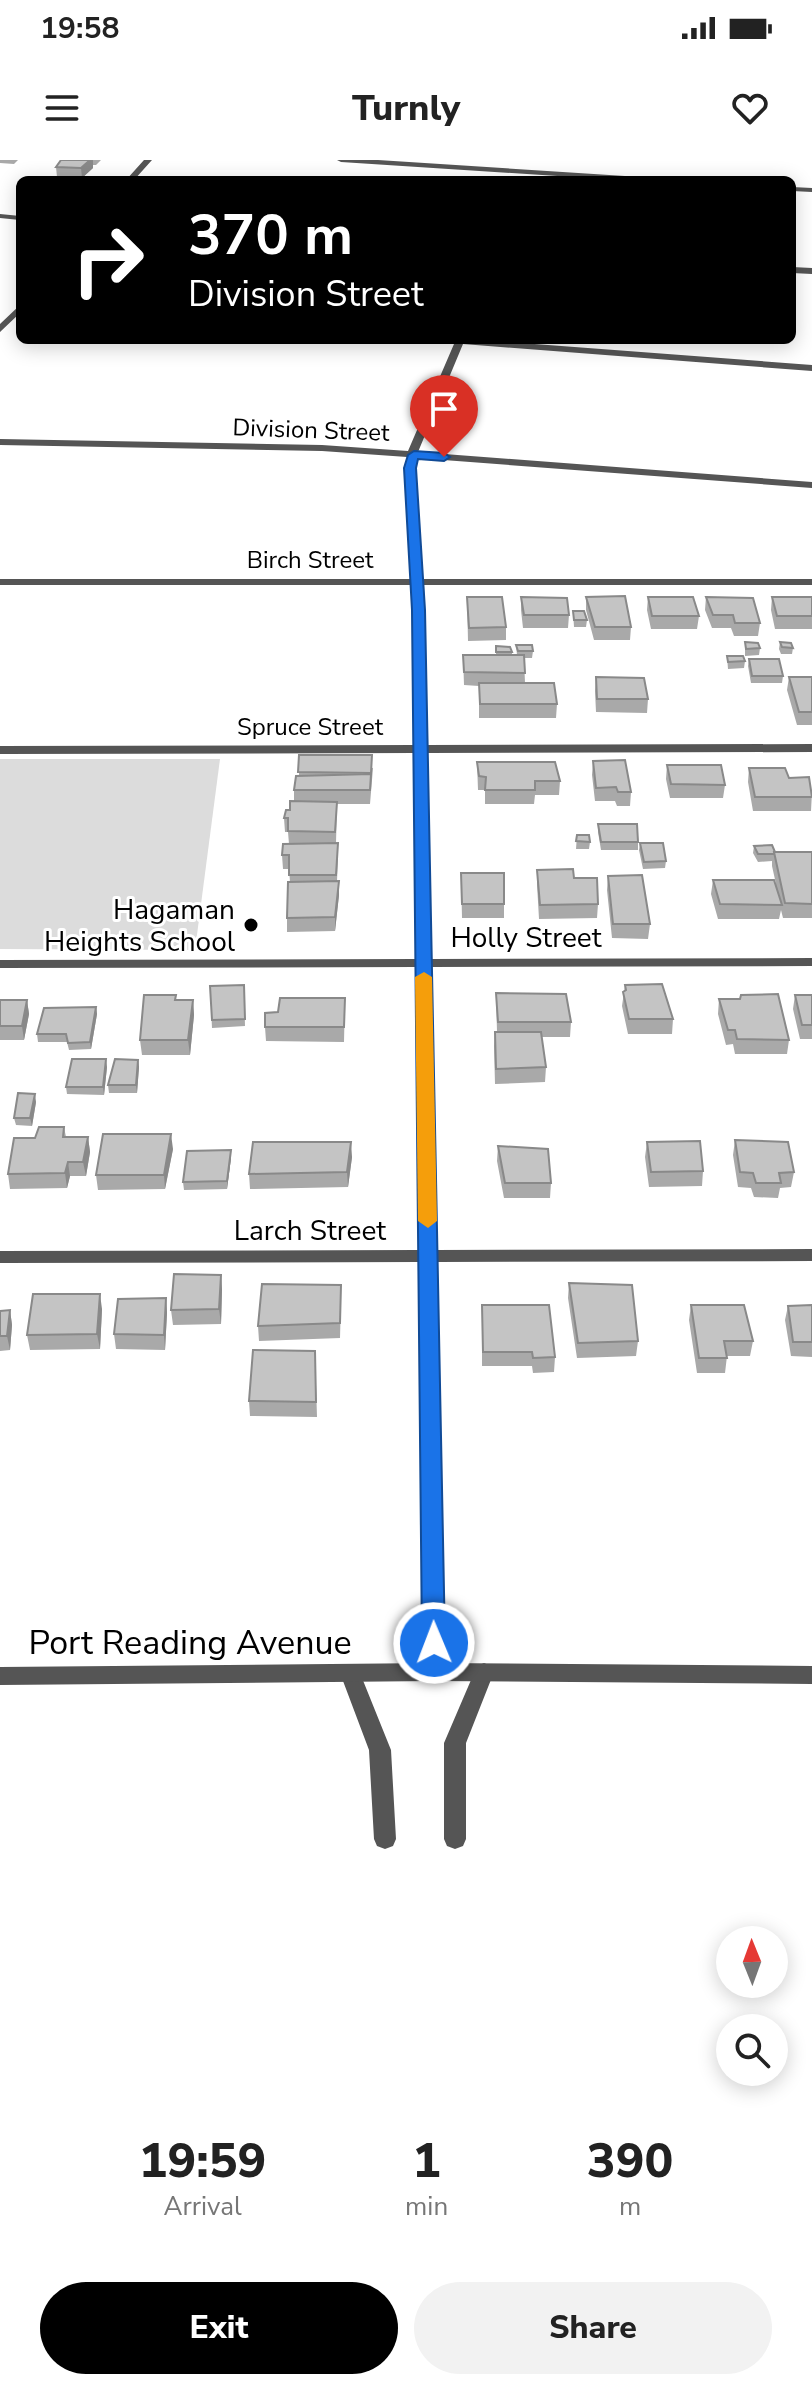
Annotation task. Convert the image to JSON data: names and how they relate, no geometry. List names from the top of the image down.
{
  "streets": {
    "street": [
      "Division Street",
      "Birch Street",
      "Spruce Street",
      "Holly Street",
      "Larch Street",
      "Port Reading Avenue"
    ]
  },
  "places": ["Hagaman Heights School"],
  "north": "top",
  "page": {
    "status": "19:58",
    "header": "Turnly",
    "turn": ["370 m", "Division Street"],
    "eta": [
      "19:59",
      "Arrival",
      "1",
      "min",
      "390",
      "m"
    ],
    "buttons": ["Exit", "Share"]
  }
}
